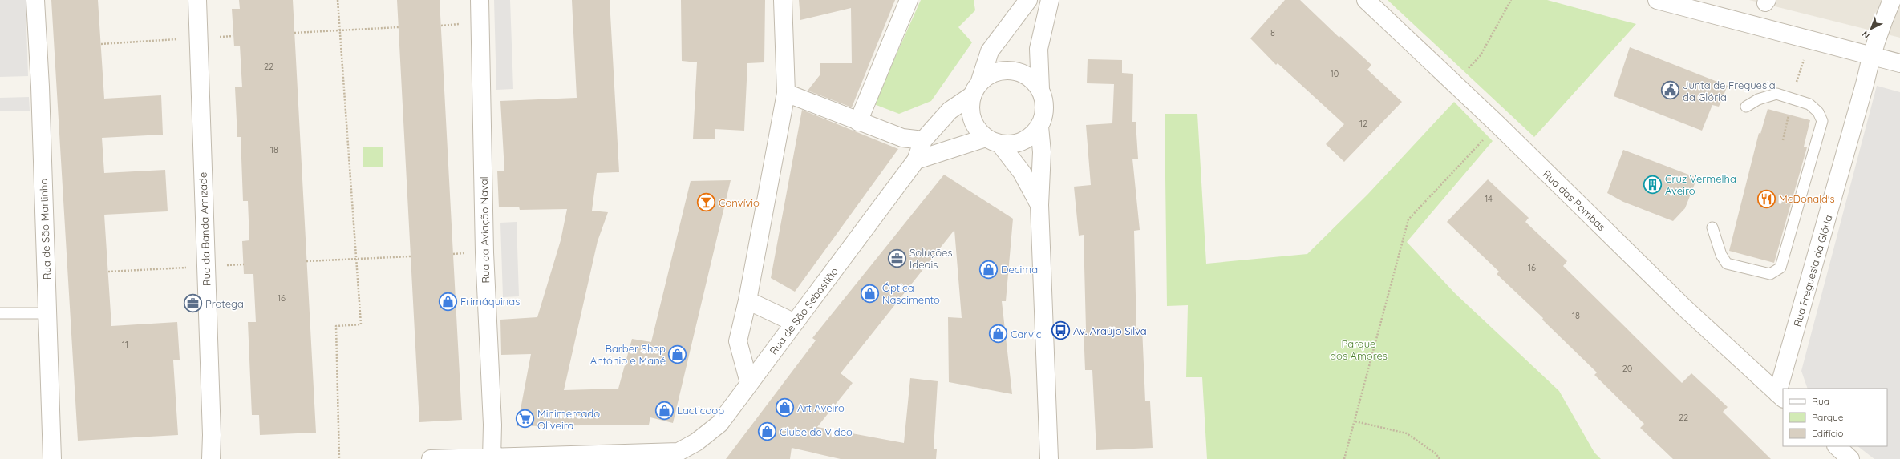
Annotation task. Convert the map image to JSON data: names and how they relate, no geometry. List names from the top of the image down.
{
  "streets": {
    "street": [
      "Rua das Pombas",
      "Rua de São Martinho",
      "Rua da Banda Amizade",
      "Rua da Aviação Naval",
      "Rua Freguesia da Glória",
      "Rua de São Sebastião"
    ]
  },
  "crossings": [
    ["Rua das Pombas", "Rua Freguesia da Glória"],
    ["Rua da Aviação Naval", "Rua de São Sebastião"]
  ],
  "parks": ["Parque dos Amores"],
  "places": {
    "public building": ["Junta de Freguesia da Glória"],
    "building": ["Cruz Vermelha Aveiro"],
    "restaurant": ["McDonald's"],
    "bar": ["Convívio"],
    "office": ["Soluções Ideais", "Protega"],
    "shop": [
      "Decimal",
      "Óptica Nascimento",
      "Frimáquinas",
      "Carvic",
      "Barber Shop António e Mané",
      "Art Aveiro",
      "Lacticoop",
      "Clube de Video"
    ],
    "bus stop": ["Av. Araújo Silva"],
    "supermarket": ["Minimercado Oliveira"]
  },
  "house_numbers": [
    "8",
    "22",
    "10",
    "12",
    "18",
    "14",
    "16",
    "16",
    "18",
    "11",
    "20",
    "22"
  ],
  "legend": ["Rua", "Parque", "Edifício"],
  "north": "bottom left"
}
